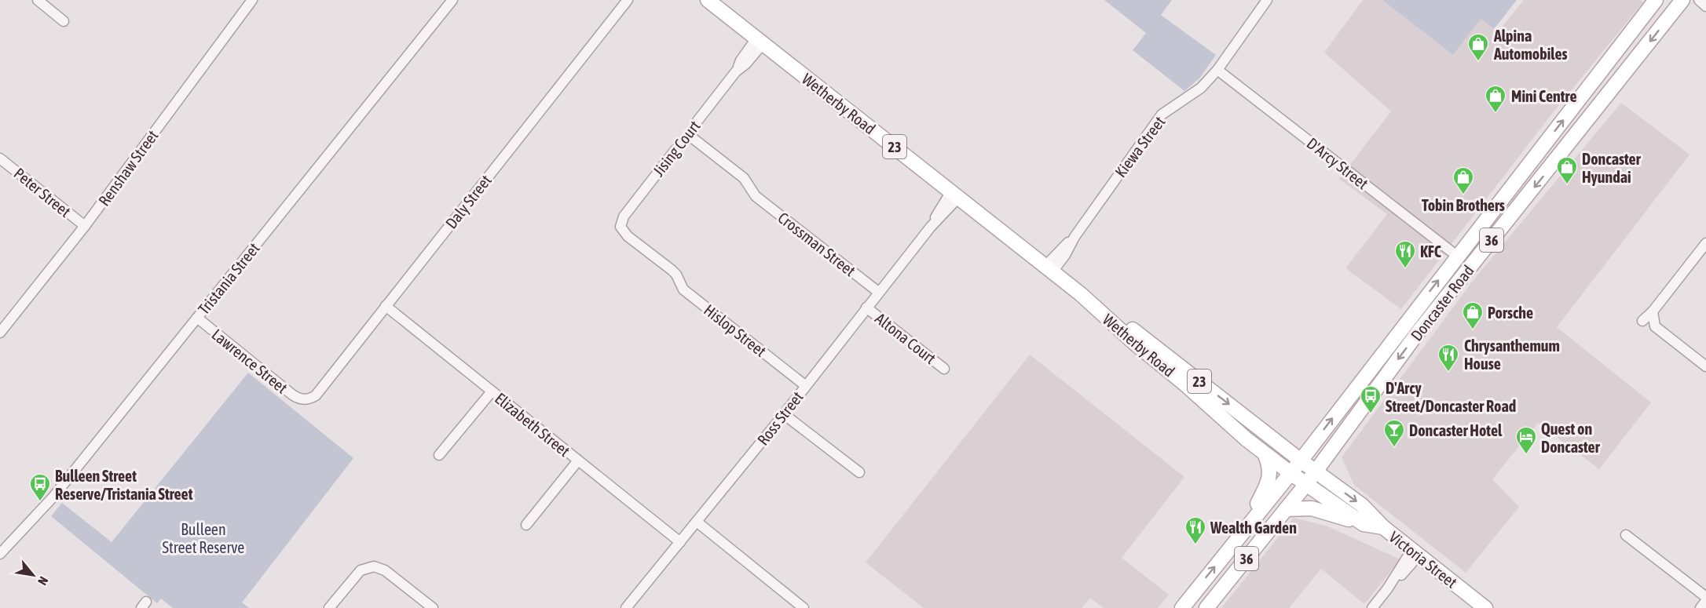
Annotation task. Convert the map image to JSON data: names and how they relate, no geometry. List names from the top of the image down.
{
  "streets": {
    "main road": [
      "Wetherby Road",
      "23",
      "36",
      "Doncaster Road",
      "Victoria Street"
    ],
    "street": [
      "Kiewa Street",
      "Jising Court",
      "D'Arcy Street",
      "Renshaw Street",
      "Peter Street",
      "Daly Street",
      "Crossman Street",
      "Tristania Street",
      "Hislop Street",
      "Altona Court",
      "Lawrence Street",
      "Ross Street",
      "Elizabeth Street"
    ]
  },
  "crossings": [
    ["Wetherby Road", "Kiewa Street"],
    ["Wetherby Road", "Jising Court"],
    ["Wetherby Road", "Doncaster Road"],
    ["Wetherby Road", "Ross Street"],
    ["Wetherby Road", "Victoria Street"],
    ["Kiewa Street", "D'Arcy Street"],
    ["Jising Court", "Crossman Street"],
    ["Jising Court", "Hislop Street"],
    ["D'Arcy Street", "Doncaster Road"],
    ["Renshaw Street", "Peter Street"],
    ["Daly Street", "Lawrence Street"],
    ["Daly Street", "Elizabeth Street"],
    ["Crossman Street", "Ross Street"],
    ["Tristania Street", "Lawrence Street"],
    ["Doncaster Road", "Victoria Street"],
    ["Hislop Street", "Ross Street"],
    ["Altona Court", "Ross Street"],
    ["Ross Street", "Elizabeth Street"]
  ],
  "parks": ["Bulleen Street Reserve"],
  "places": {
    "shop": [
      "Alpina Automobiles",
      "Mini Centre",
      "Doncaster Hyundai",
      "Tobin Brothers",
      "Porsche"
    ],
    "restaurant": ["KFC", "Chrysanthemum House", "Wealth Garden"],
    "bus stop": ["D'Arcy Street/Doncaster Road", "Bulleen Street Reserve/Tristania Street"],
    "bar": ["Doncaster Hotel"],
    "hotel": ["Quest on Doncaster"]
  },
  "north": "bottom right"
}
